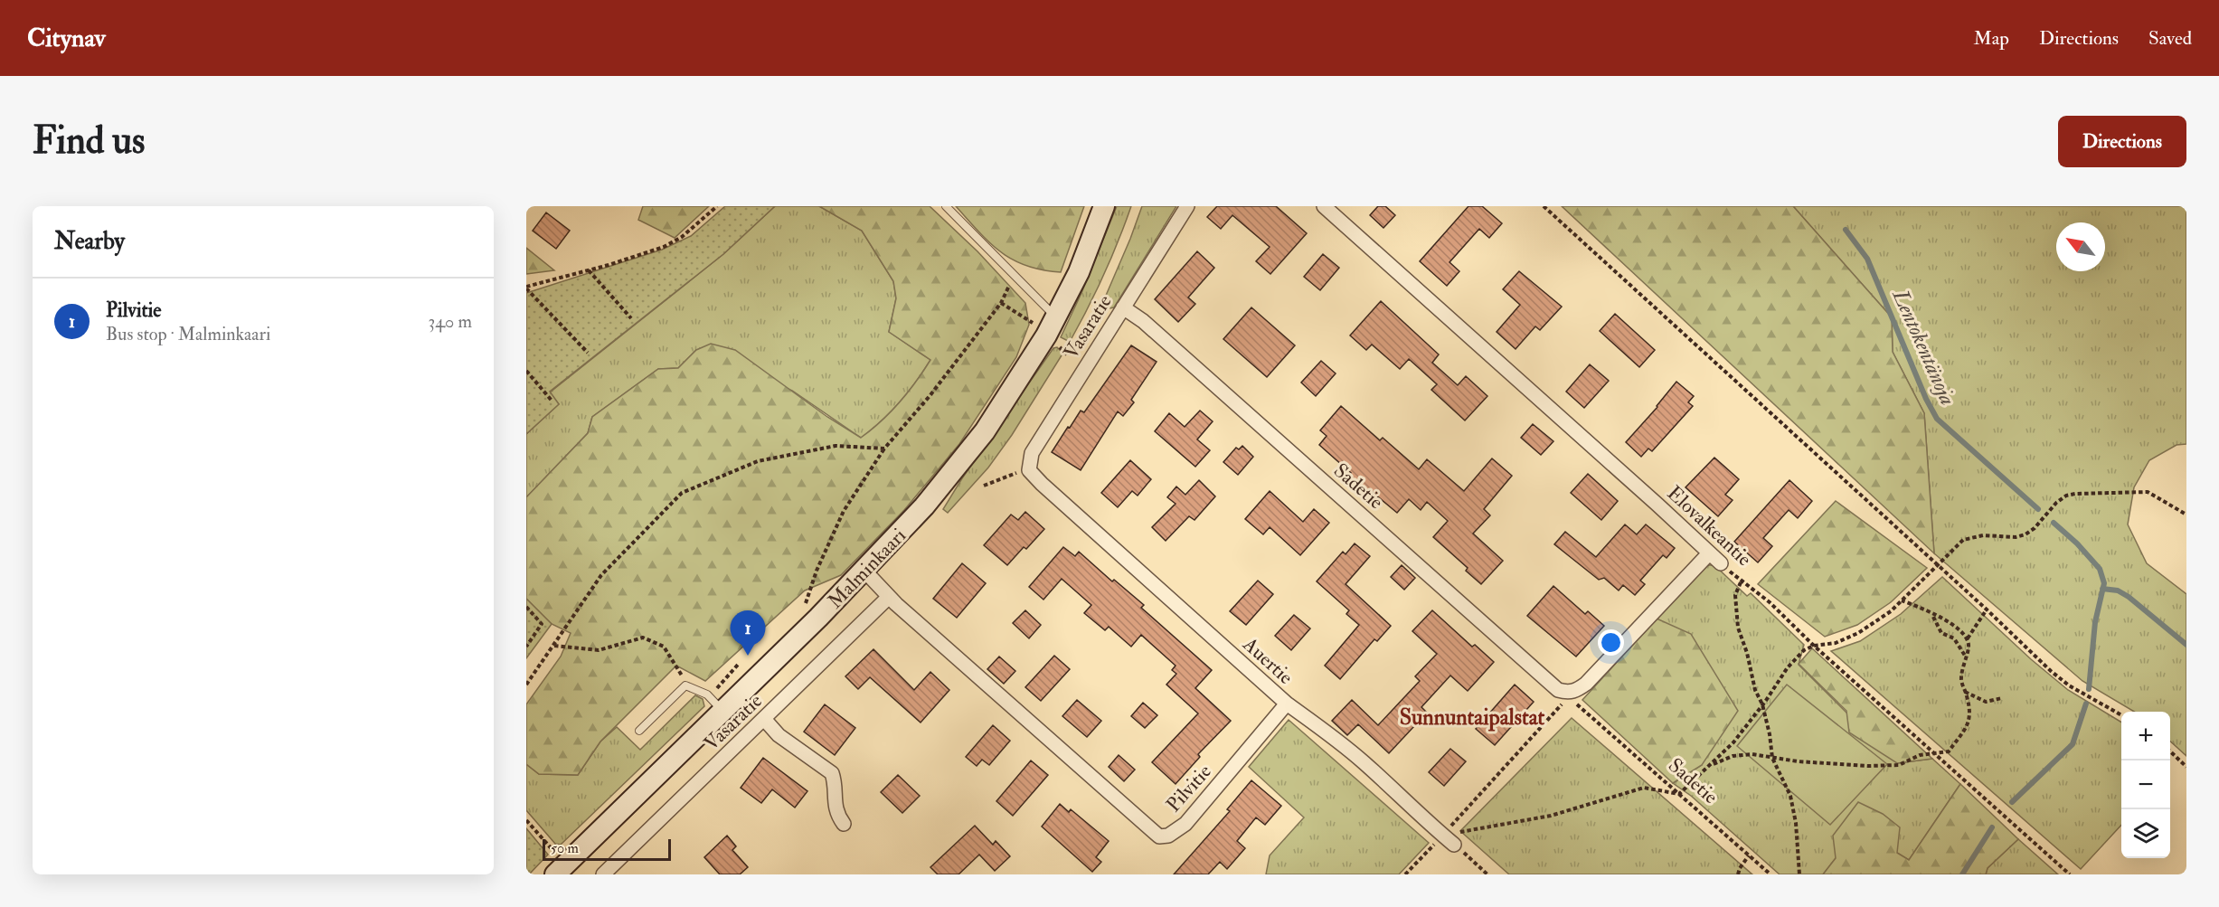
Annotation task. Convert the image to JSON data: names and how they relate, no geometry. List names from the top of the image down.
{
  "streets": {
    "main road": ["Malminkaari"],
    "street": [
      "Vasaratie",
      "Sadetie",
      "Elovalkeantie",
      "Auertie",
      "Pilvitie"
    ]
  },
  "crossings": [
    ["Vasaratie", "Sadetie"],
    ["Vasaratie", "Auertie"],
    ["Vasaratie", "Pilvitie"],
    ["Malminkaari", "Pilvitie"],
    ["Auertie", "Pilvitie"]
  ],
  "districts": ["Sunnuntaipalstat"],
  "water": ["Lentokentänoja"],
  "scale_bar": "50 m",
  "north": "top left",
  "page": {
    "header": "Citynav",
    "nav": ["Map", "Directions", "Saved"],
    "buttons": "Directions",
    "title": "Find us",
    "heading": "Nearby",
    "list": [
      {
        "mark": "1",
        "name": "Pilvitie",
        "note": "Bus stop · Malminkaari",
        "value": "340 m"
      }
    ],
    "pins": "1",
    "map_buttons": ["+", "−"],
    "scale": "50 m"
  }
}
